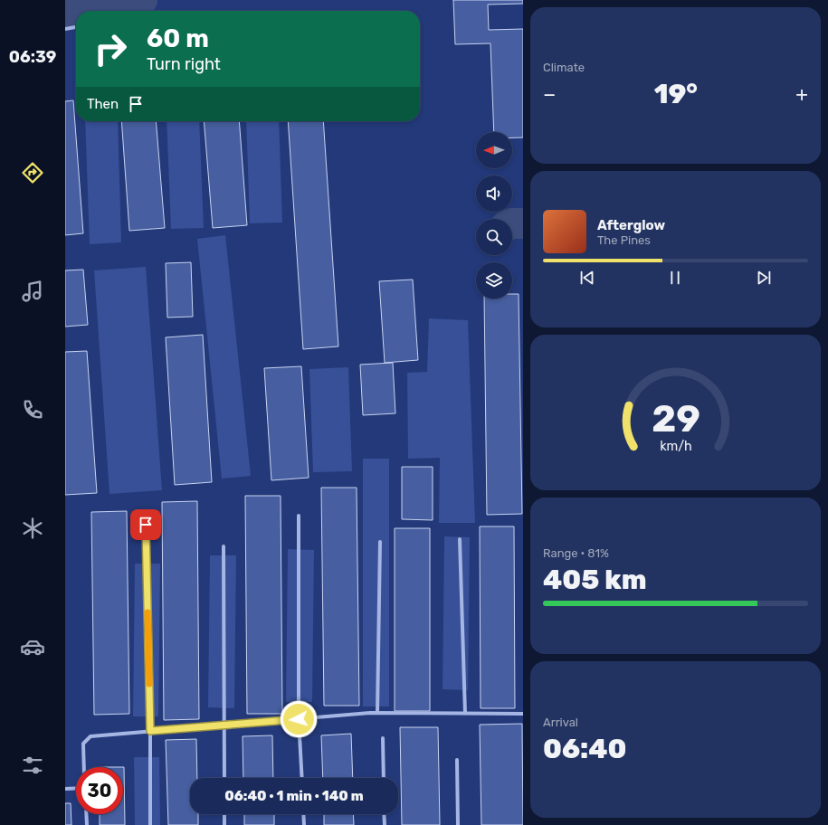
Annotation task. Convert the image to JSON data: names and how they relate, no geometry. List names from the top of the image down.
{
  "north": "left",
  "page": {
    "tabs": "06:39",
    "tile": [
      "Climate",
      ["Range · 81%", "405 km"],
      ["Arrival", "06:40"]
    ],
    "turn": ["60 m", "Turn right"],
    "heat": ["−", "19°", "+"],
    "then": "Then",
    "song": ["Afterglow", "The Pines"],
    "limit": "30",
    "trip": "06:40 · 1 min · 140 m",
    "gauge": ["29", "km/h"]
  }
}
